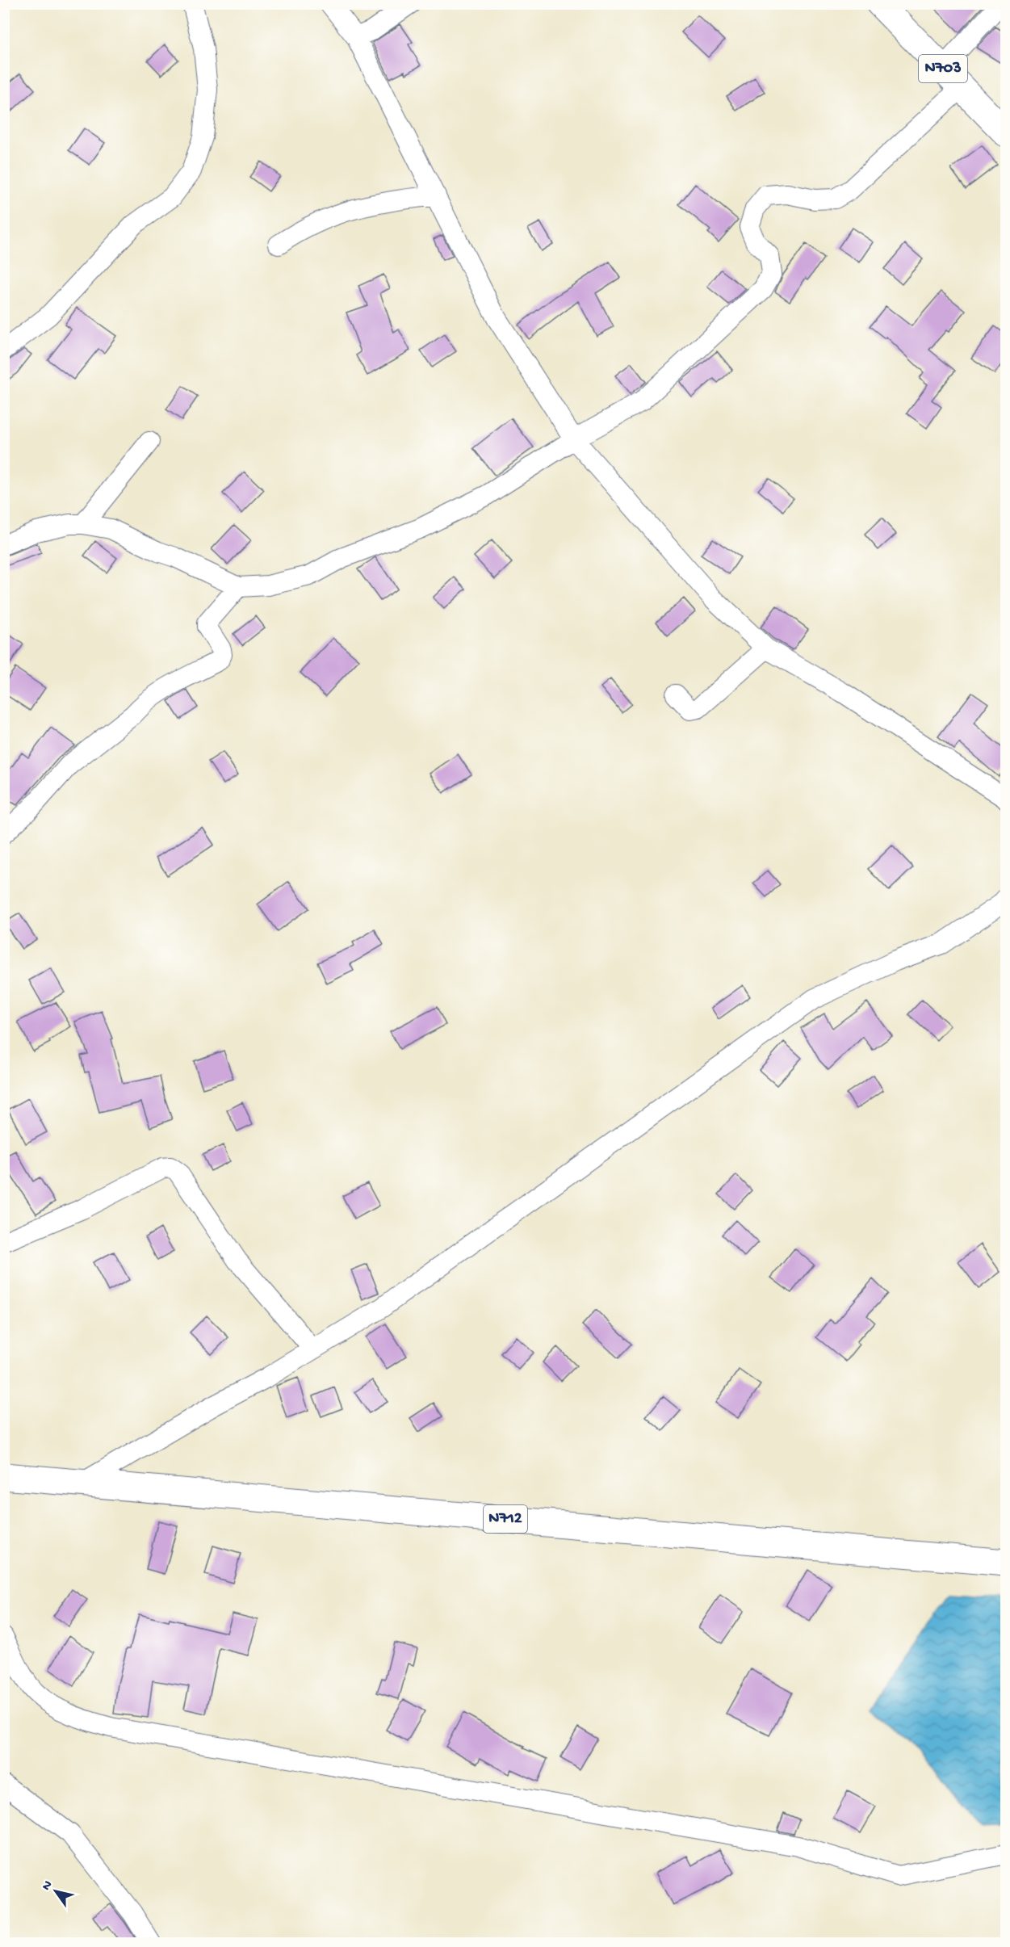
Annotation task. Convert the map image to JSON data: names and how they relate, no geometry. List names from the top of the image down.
{
  "streets": {
    "highway": ["N703", "N712"]
  },
  "north": "top left"
}
